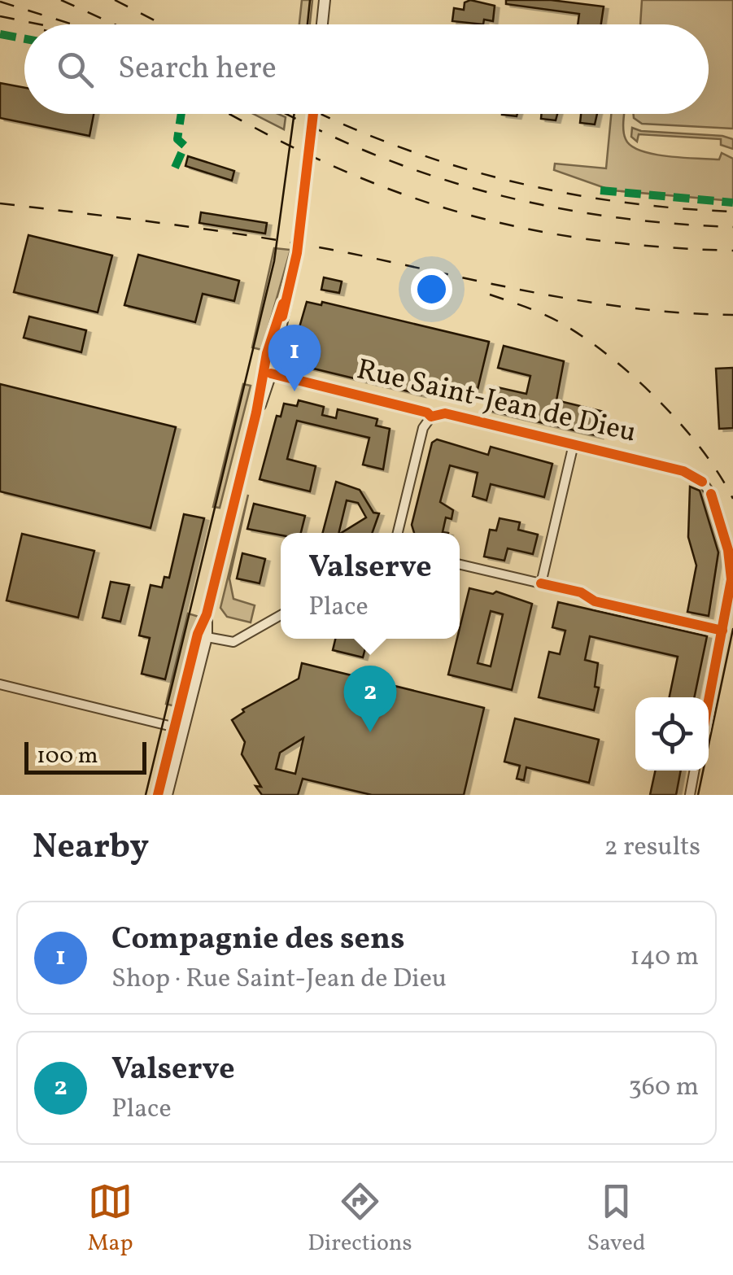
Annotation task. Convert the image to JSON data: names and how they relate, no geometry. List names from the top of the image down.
{
  "streets": {
    "street": ["Rue Saint-Jean de Dieu"]
  },
  "scale_bar": "100 m",
  "page": {
    "search": "Search here",
    "pins": ["1", "2"],
    "popup": ["Valserve", "Place"],
    "scale": "100 m",
    "heading": ["Nearby", "2 results"],
    "list": [
      {
        "mark": "1",
        "name": "Compagnie des sens",
        "note": "Shop · Rue Saint-Jean de Dieu",
        "value": "140 m"
      },
      {
        "mark": "2",
        "name": "Valserve",
        "note": "Place",
        "value": "360 m"
      }
    ],
    "nav": ["Map", "Directions", "Saved"]
  }
}
